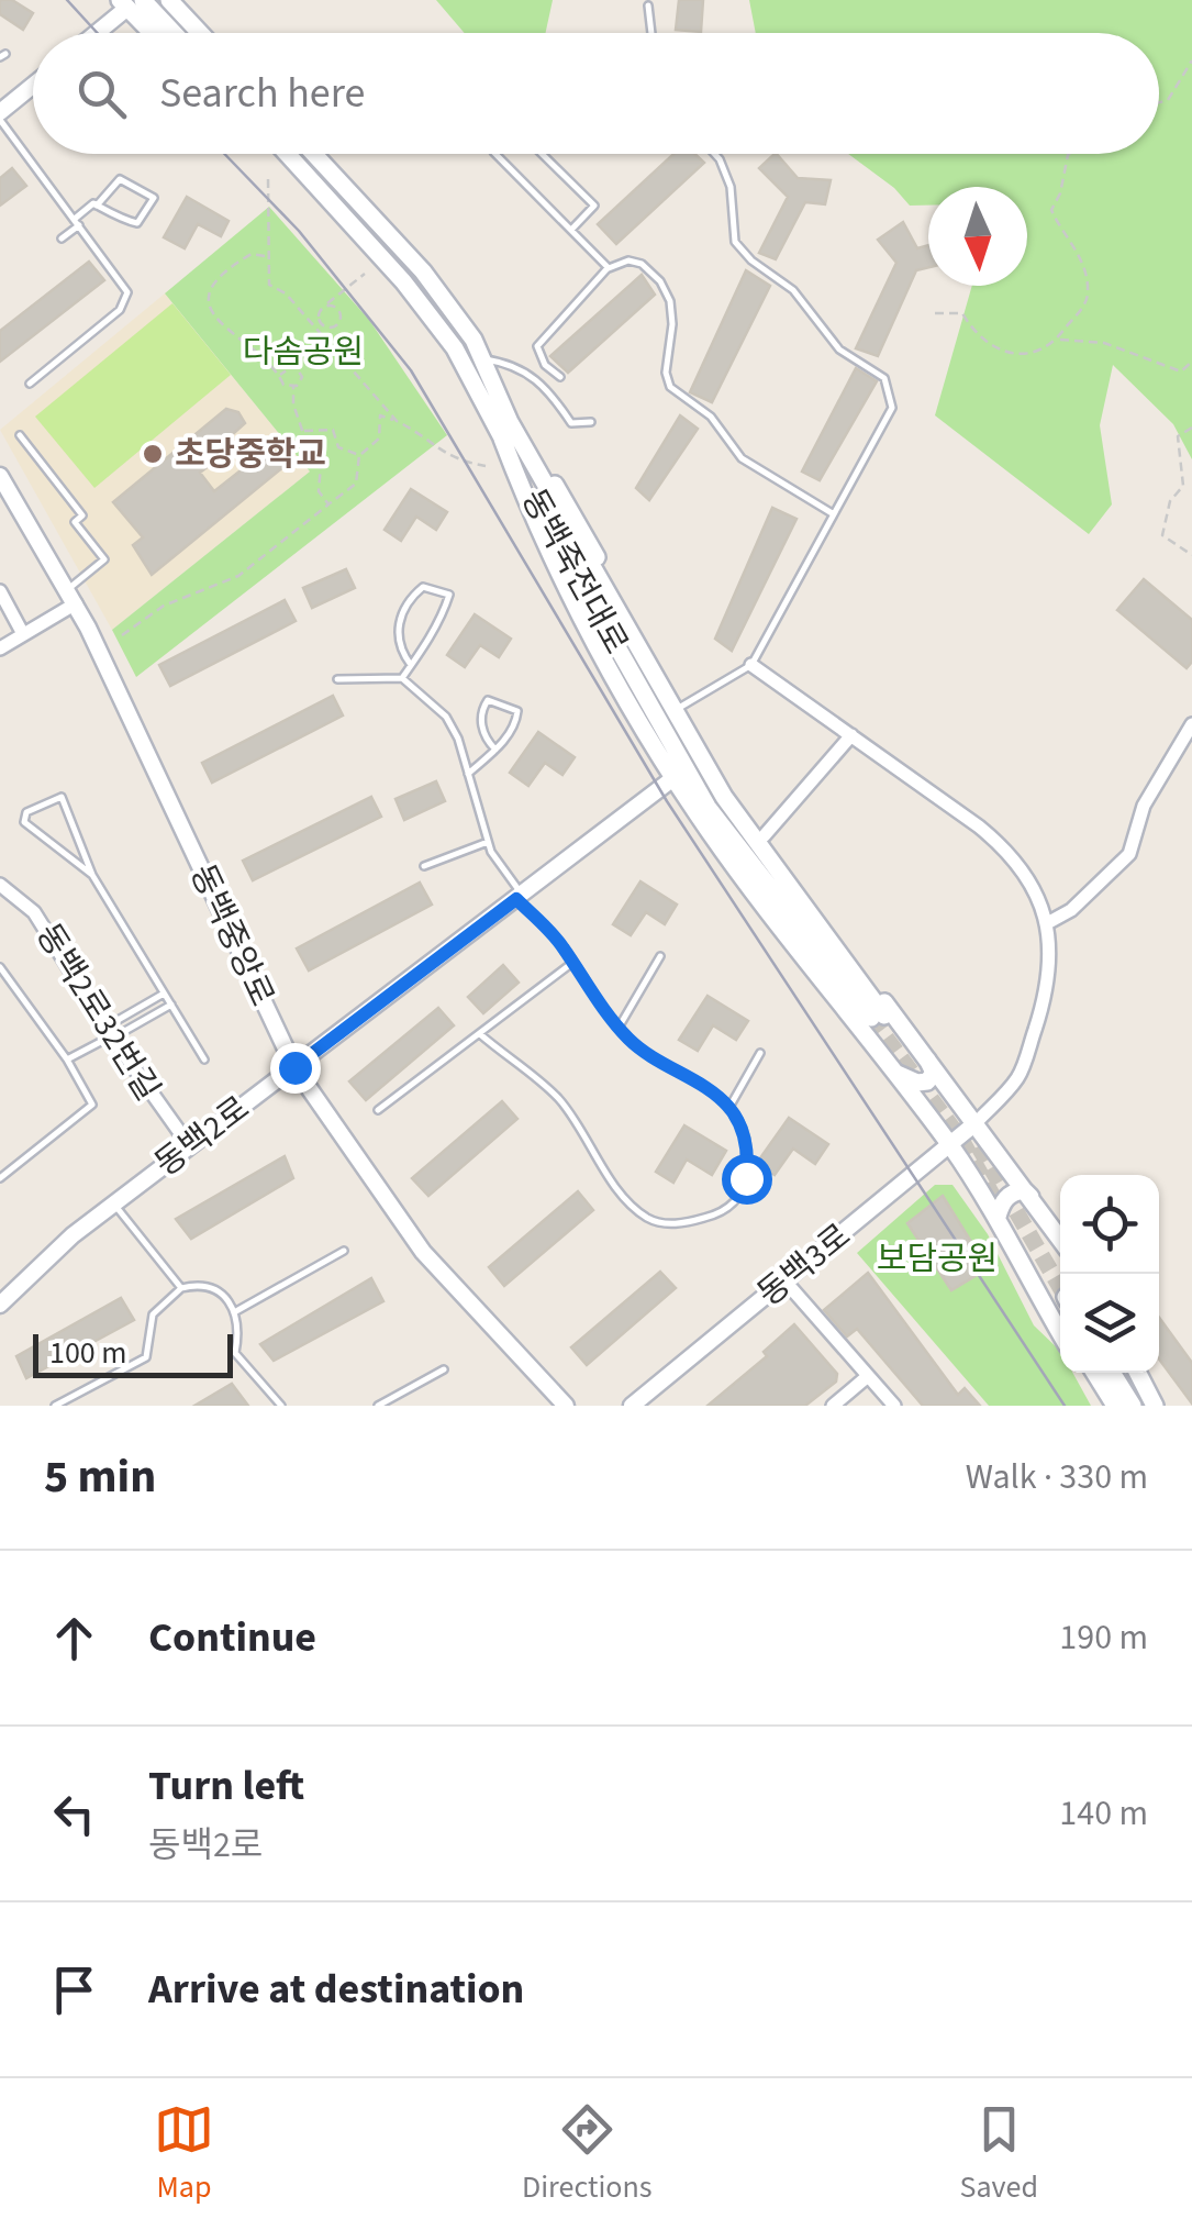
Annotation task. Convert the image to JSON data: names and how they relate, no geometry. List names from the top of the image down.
{
  "streets": {
    "main road": ["동백죽전대로"],
    "street": [
      "동백중앙로",
      "동백2로32번길",
      "동백2로",
      "동백3로"
    ]
  },
  "crossings": [
    ["동백중앙로", "동백2로"],
    ["동백2로32번길", "동백2로"]
  ],
  "parks": ["다솜공원", "보담공원"],
  "places": ["초당중학교"],
  "scale_bar": "100 m",
  "north": "bottom",
  "page": {
    "search": "Search here",
    "scale": "100 m",
    "heading": ["5 min", "Walk · 330 m"],
    "list": [
      ["Continue", "190 m"],
      ["Turn left", "동백2로", "140 m"],
      "Arrive at destination"
    ],
    "nav": ["Map", "Directions", "Saved"]
  }
}
